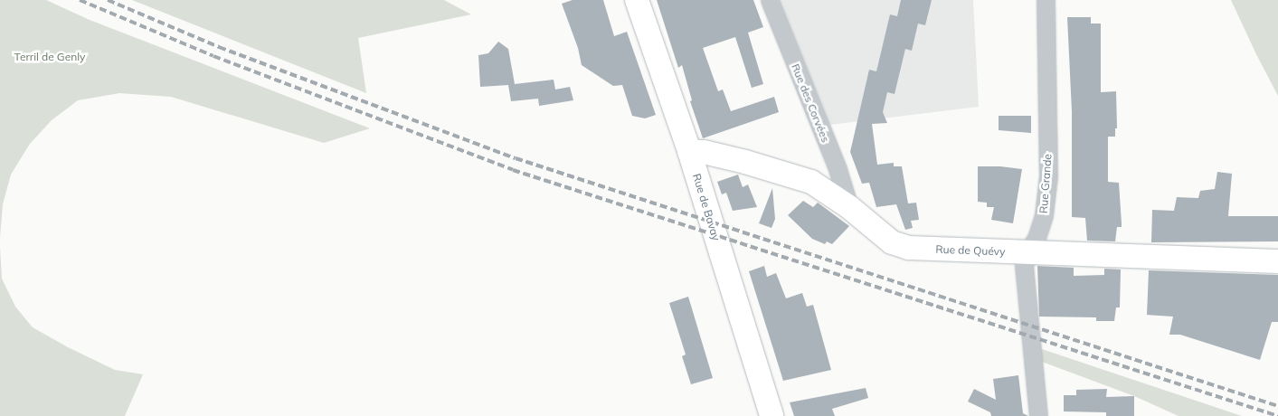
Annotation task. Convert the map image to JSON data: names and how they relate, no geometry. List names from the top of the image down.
{
  "streets": {
    "main road": ["Rue de Bavay", "Rue de Quévy"],
    "street": ["Rue des Corvées", "Rue Grande"]
  },
  "crossings": [
    ["Rue des Corvées", "Rue de Quévy"],
    ["Rue Grande", "Rue de Quévy"],
    ["Rue de Bavay", "Rue de Quévy"]
  ],
  "parks": ["Terril de Genly"]
}
